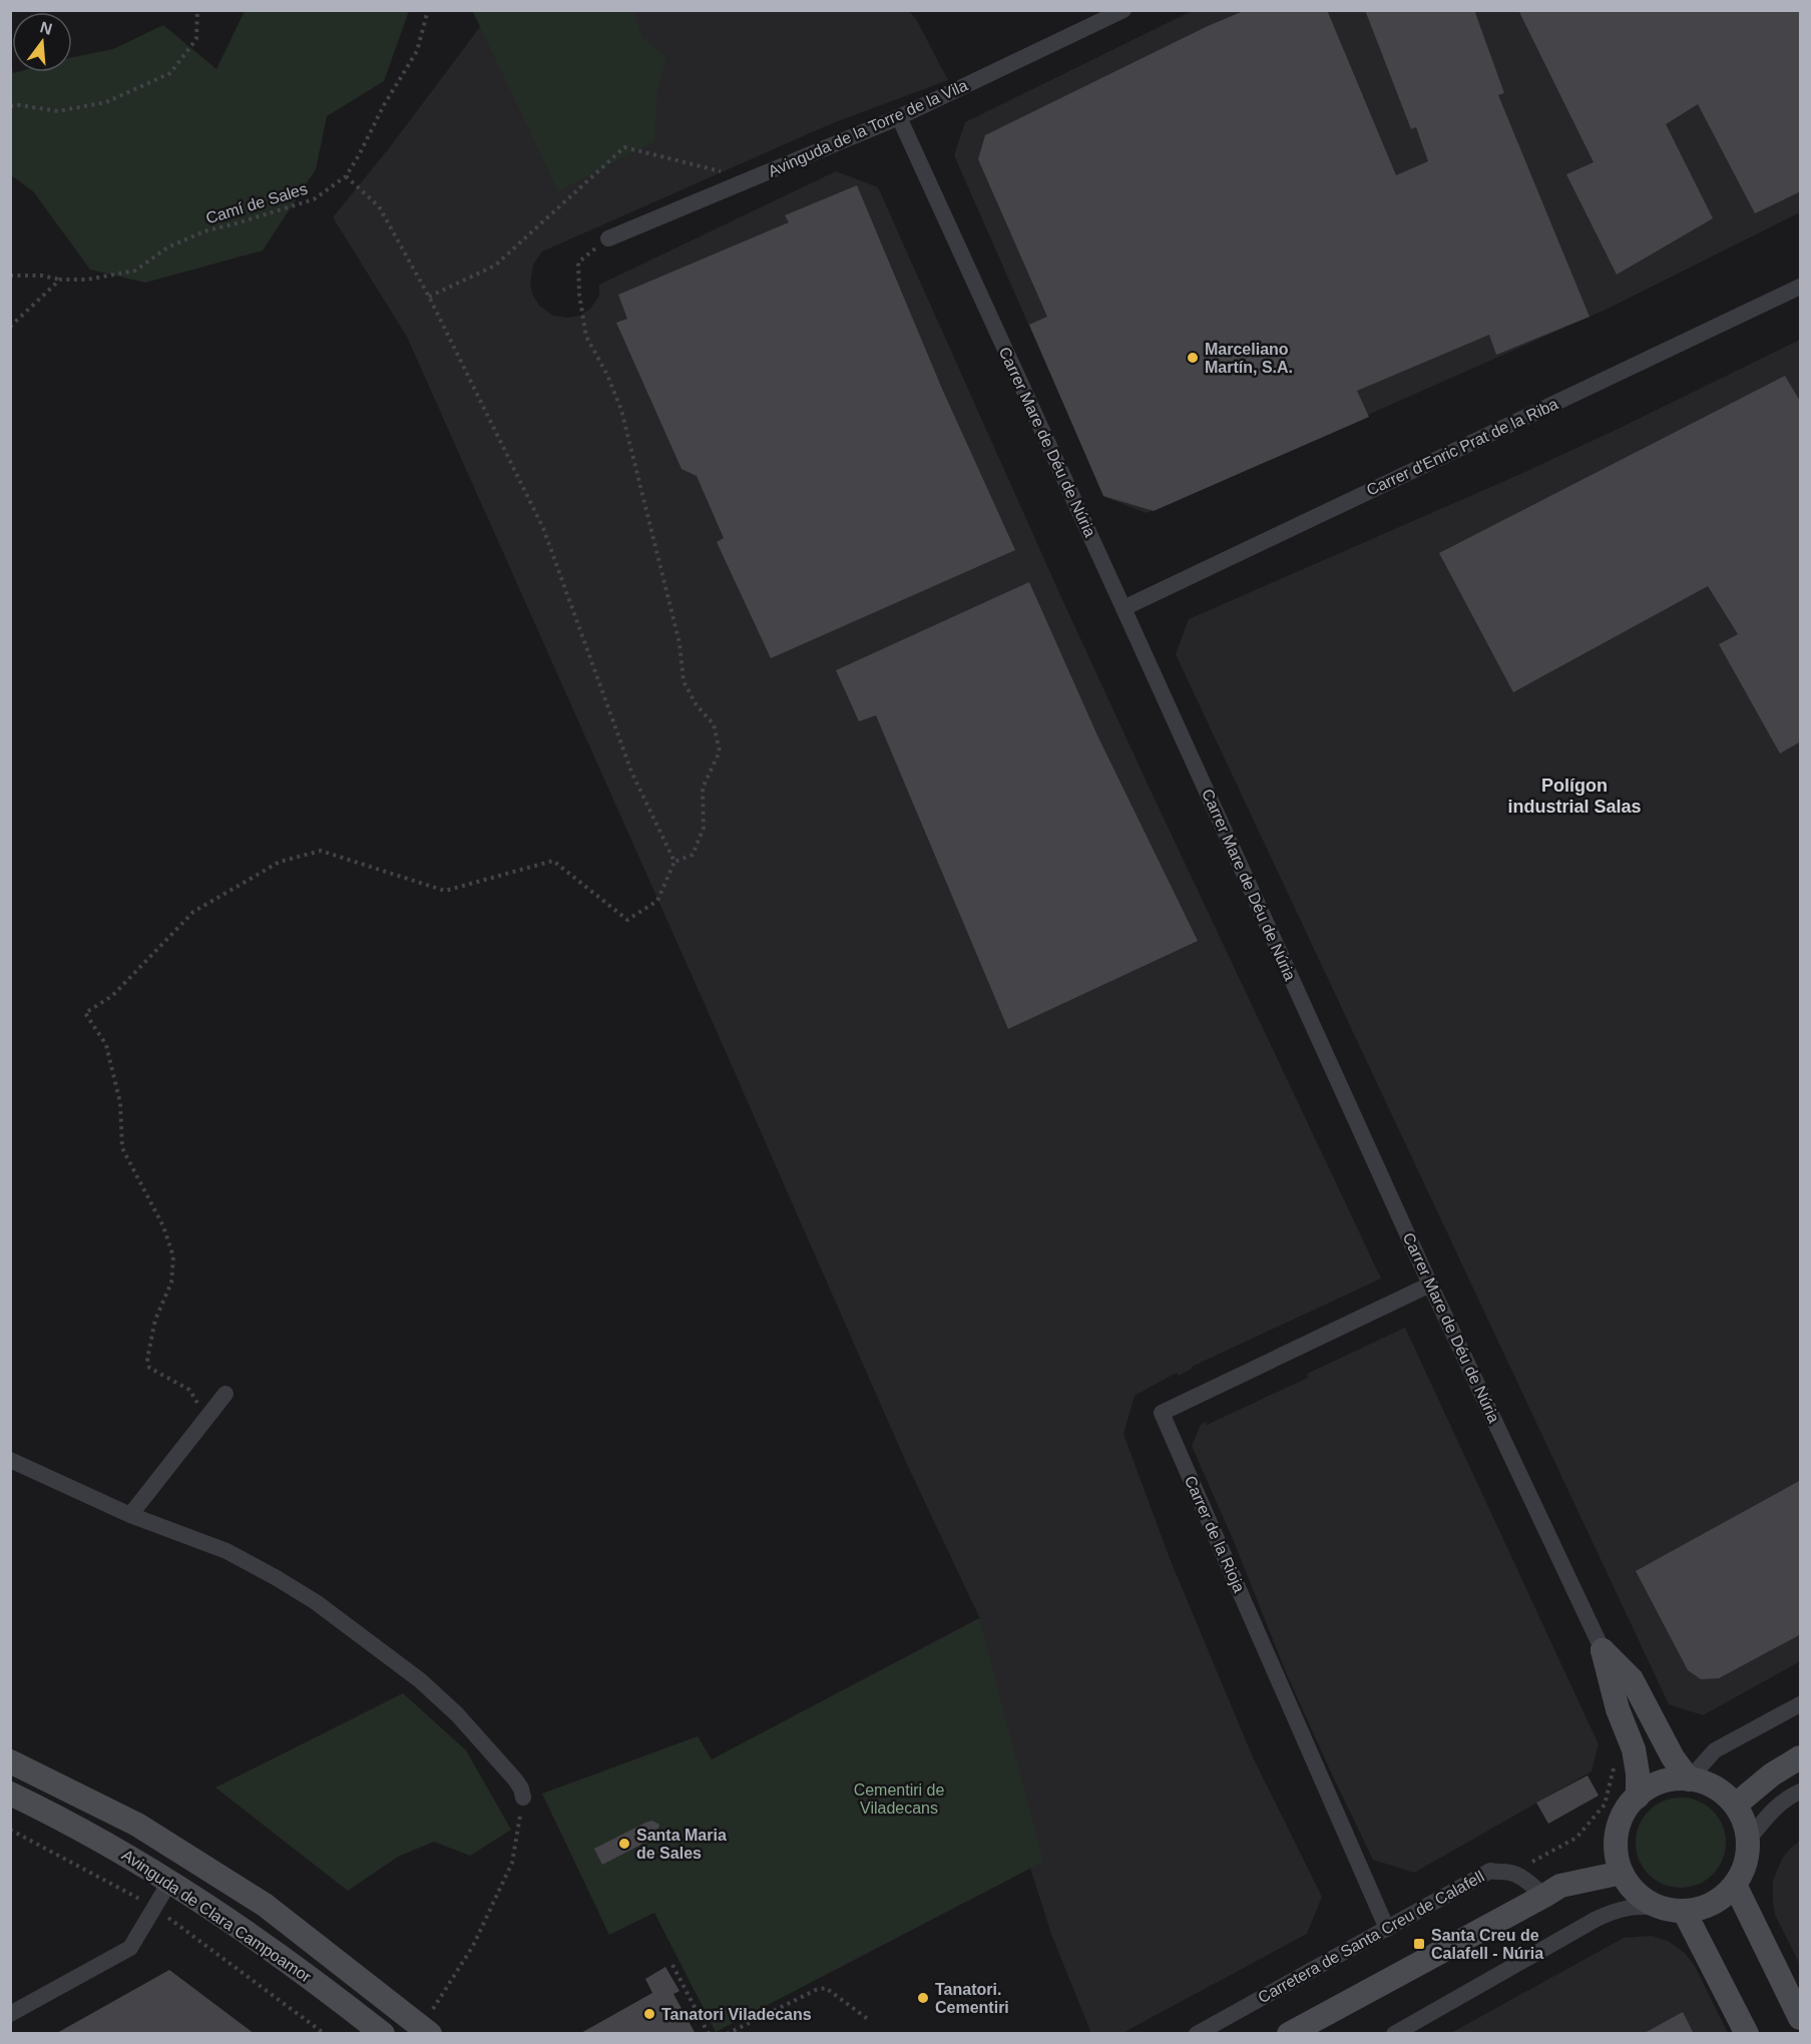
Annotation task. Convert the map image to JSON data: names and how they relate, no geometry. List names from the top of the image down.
{
  "streets": {
    "street": [
      "Avinguda de la Torre de la Vila",
      "Carrer Mare de Déu de Núria",
      "Carrer d'Enric Prat de la Riba",
      "Carrer de la Rioja",
      "Avinguda de Clara Campoamor",
      "Carretera de Santa Creu de Calafell"
    ],
    "path": ["Camí de Sales"]
  },
  "crossings": [
    ["Avinguda de la Torre de la Vila", "Carrer Mare de Déu de Núria"],
    ["Carrer Mare de Déu de Núria", "Carrer d'Enric Prat de la Riba"],
    ["Carrer Mare de Déu de Núria", "Carrer de la Rioja"],
    ["Carrer de la Rioja", "Carretera de Santa Creu de Calafell"]
  ],
  "districts": ["Polígon industrial Salas"],
  "parks": ["Cementiri de Viladecans"],
  "places": {
    "other": [
      "Marceliano Martín, S.A.",
      "Santa Maria de Sales",
      "Tanatori. Cementiri",
      "Tanatori Viladecans"
    ],
    "transit": ["Santa Creu de Calafell - Núria"]
  },
  "north": "top"
}
